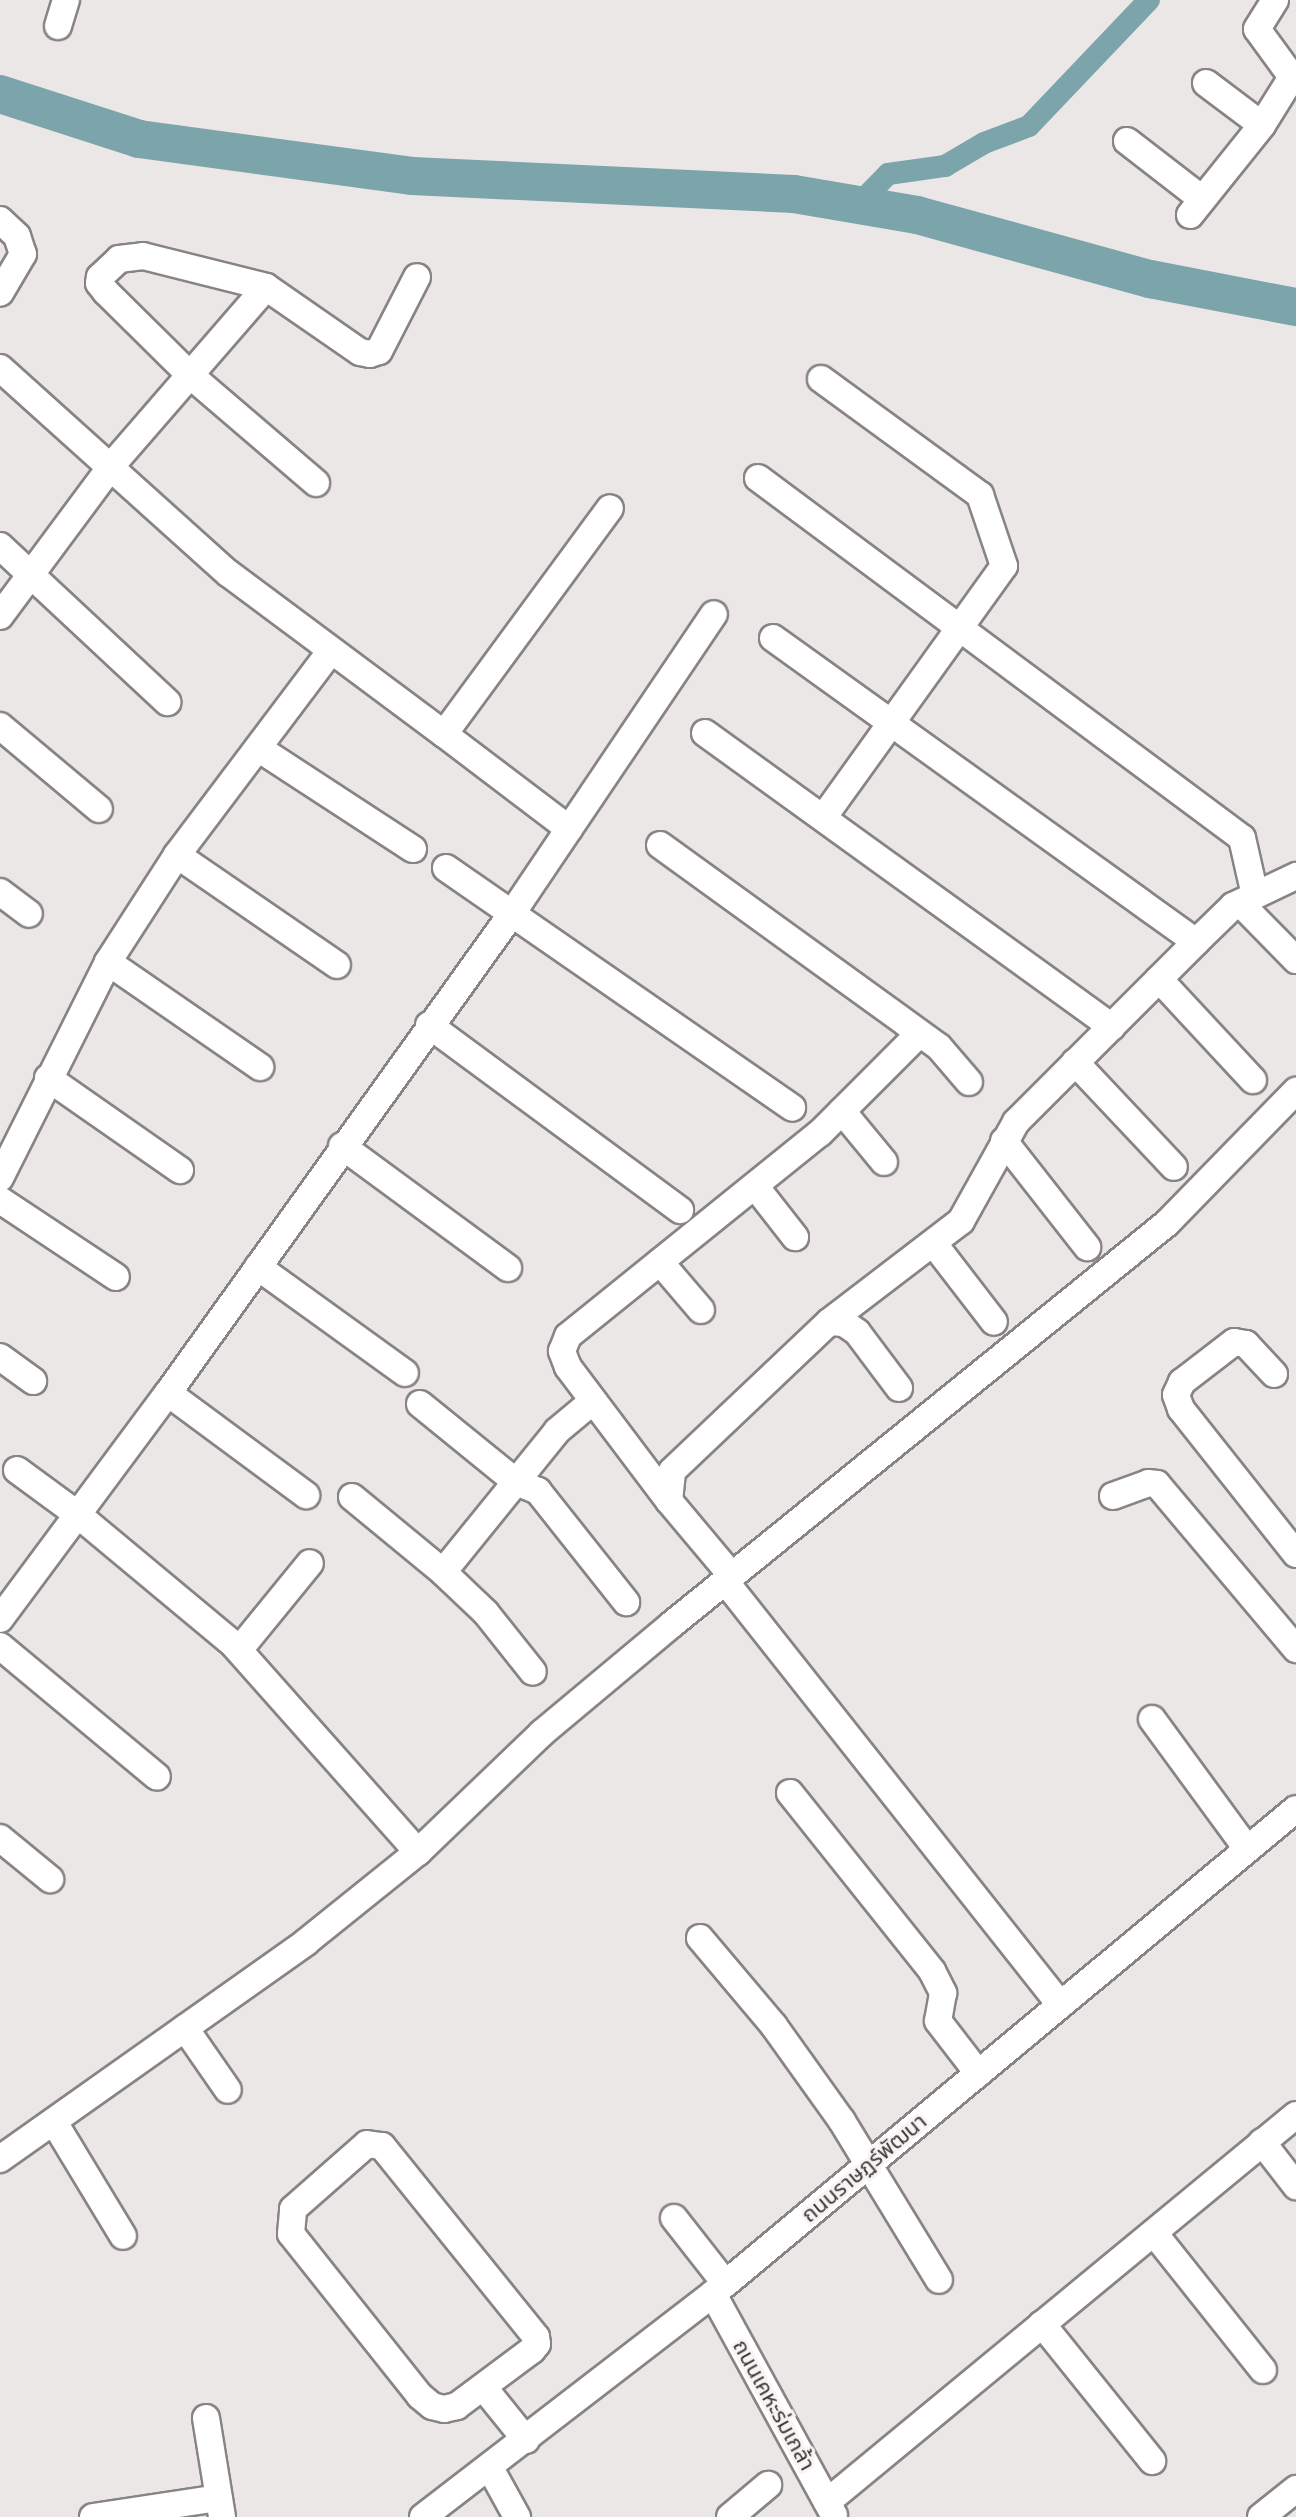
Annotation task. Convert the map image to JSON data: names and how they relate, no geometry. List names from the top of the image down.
{
  "streets": {
    "street": ["ถนนราษฏร์พัฒนา", "ถนนเคหะร่มเกล้า"]
  },
  "crossings": [
    ["ถนนราษฏร์พัฒนา", "ถนนเคหะร่มเกล้า"]
  ]
}
